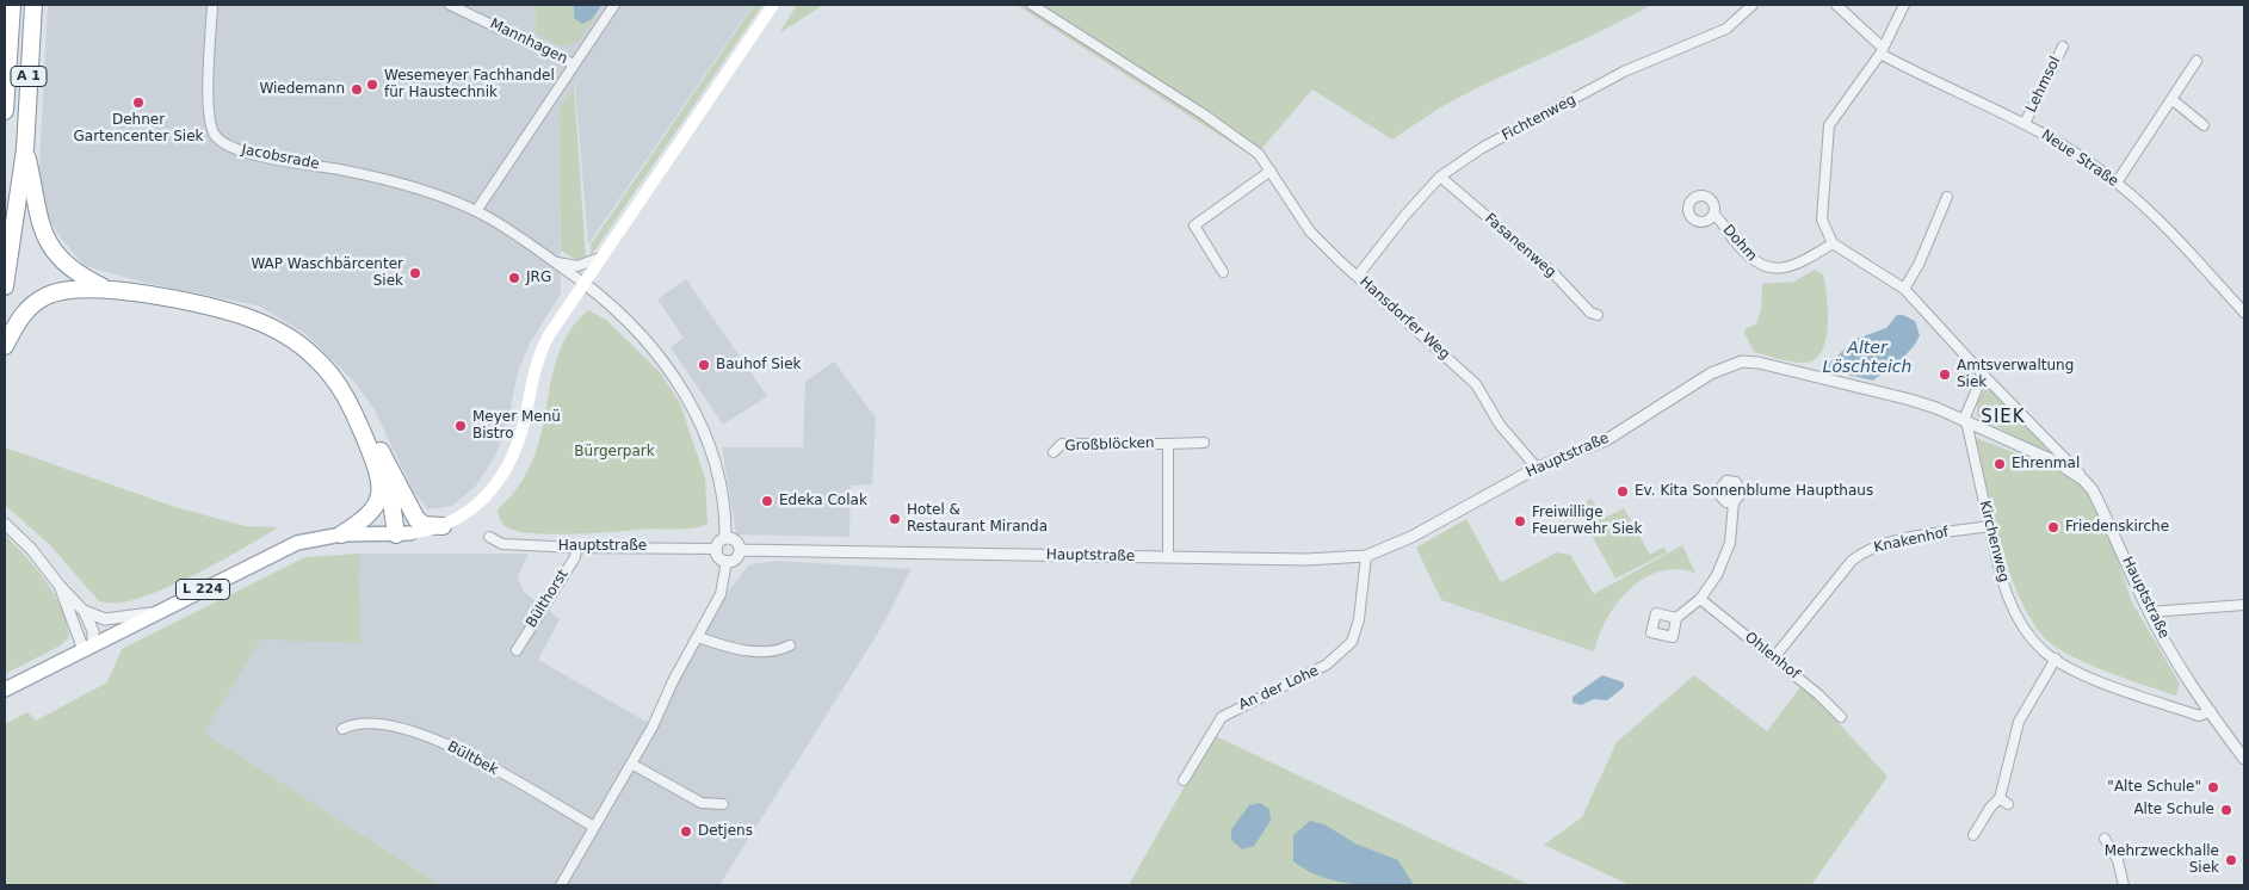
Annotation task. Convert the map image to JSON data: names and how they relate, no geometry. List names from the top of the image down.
{
  "streets": {
    "highway": ["A 1"],
    "main road": ["L 224"],
    "street": [
      "Mannhagen",
      "Lehmsol",
      "Fichtenweg",
      "Jacobsrade",
      "Neue Straße",
      "Dohm",
      "Fasanenweg",
      "Hansdorfer Weg",
      "Großblöcken",
      "Hauptstraße",
      "Knakenhof",
      "Kirchenweg",
      "Bülthorst",
      "Ohlenhof",
      "An der Lohe",
      "Bültbek"
    ]
  },
  "crossings": [
    ["Lehmsol", "Neue Straße"],
    ["Fichtenweg", "Fasanenweg"],
    ["Fichtenweg", "Hansdorfer Weg"],
    ["Jacobsrade", "L 224"],
    ["Hansdorfer Weg", "Hauptstraße"],
    ["Großblöcken", "Hauptstraße"],
    ["Hauptstraße", "Kirchenweg"],
    ["Hauptstraße", "Bülthorst"],
    ["Hauptstraße", "An der Lohe"],
    ["Knakenhof", "Kirchenweg"],
    ["Knakenhof", "Ohlenhof"]
  ],
  "districts": ["SIEK"],
  "water": ["Alter Löschteich"],
  "parks": ["Bürgerpark"],
  "places": [
    "Wesemeyer Fachhandel für Haustechnik",
    "Wiedemann",
    "Dehner Gartencenter Siek",
    "WAP Waschbärcenter Siek",
    "JRG",
    "Bauhof Siek",
    "Amtsverwaltung Siek",
    "Meyer Menü Bistro",
    "Ehrenmal",
    "Ev. Kita Sonnenblume Haupthaus",
    "Edeka Colak",
    "Hotel & Restaurant Miranda",
    "Freiwillige Feuerwehr Siek",
    "Friedenskirche",
    "\"Alte Schule\"",
    "Alte Schule",
    "Detjens",
    "Mehrzweckhalle Siek"
  ]
}
